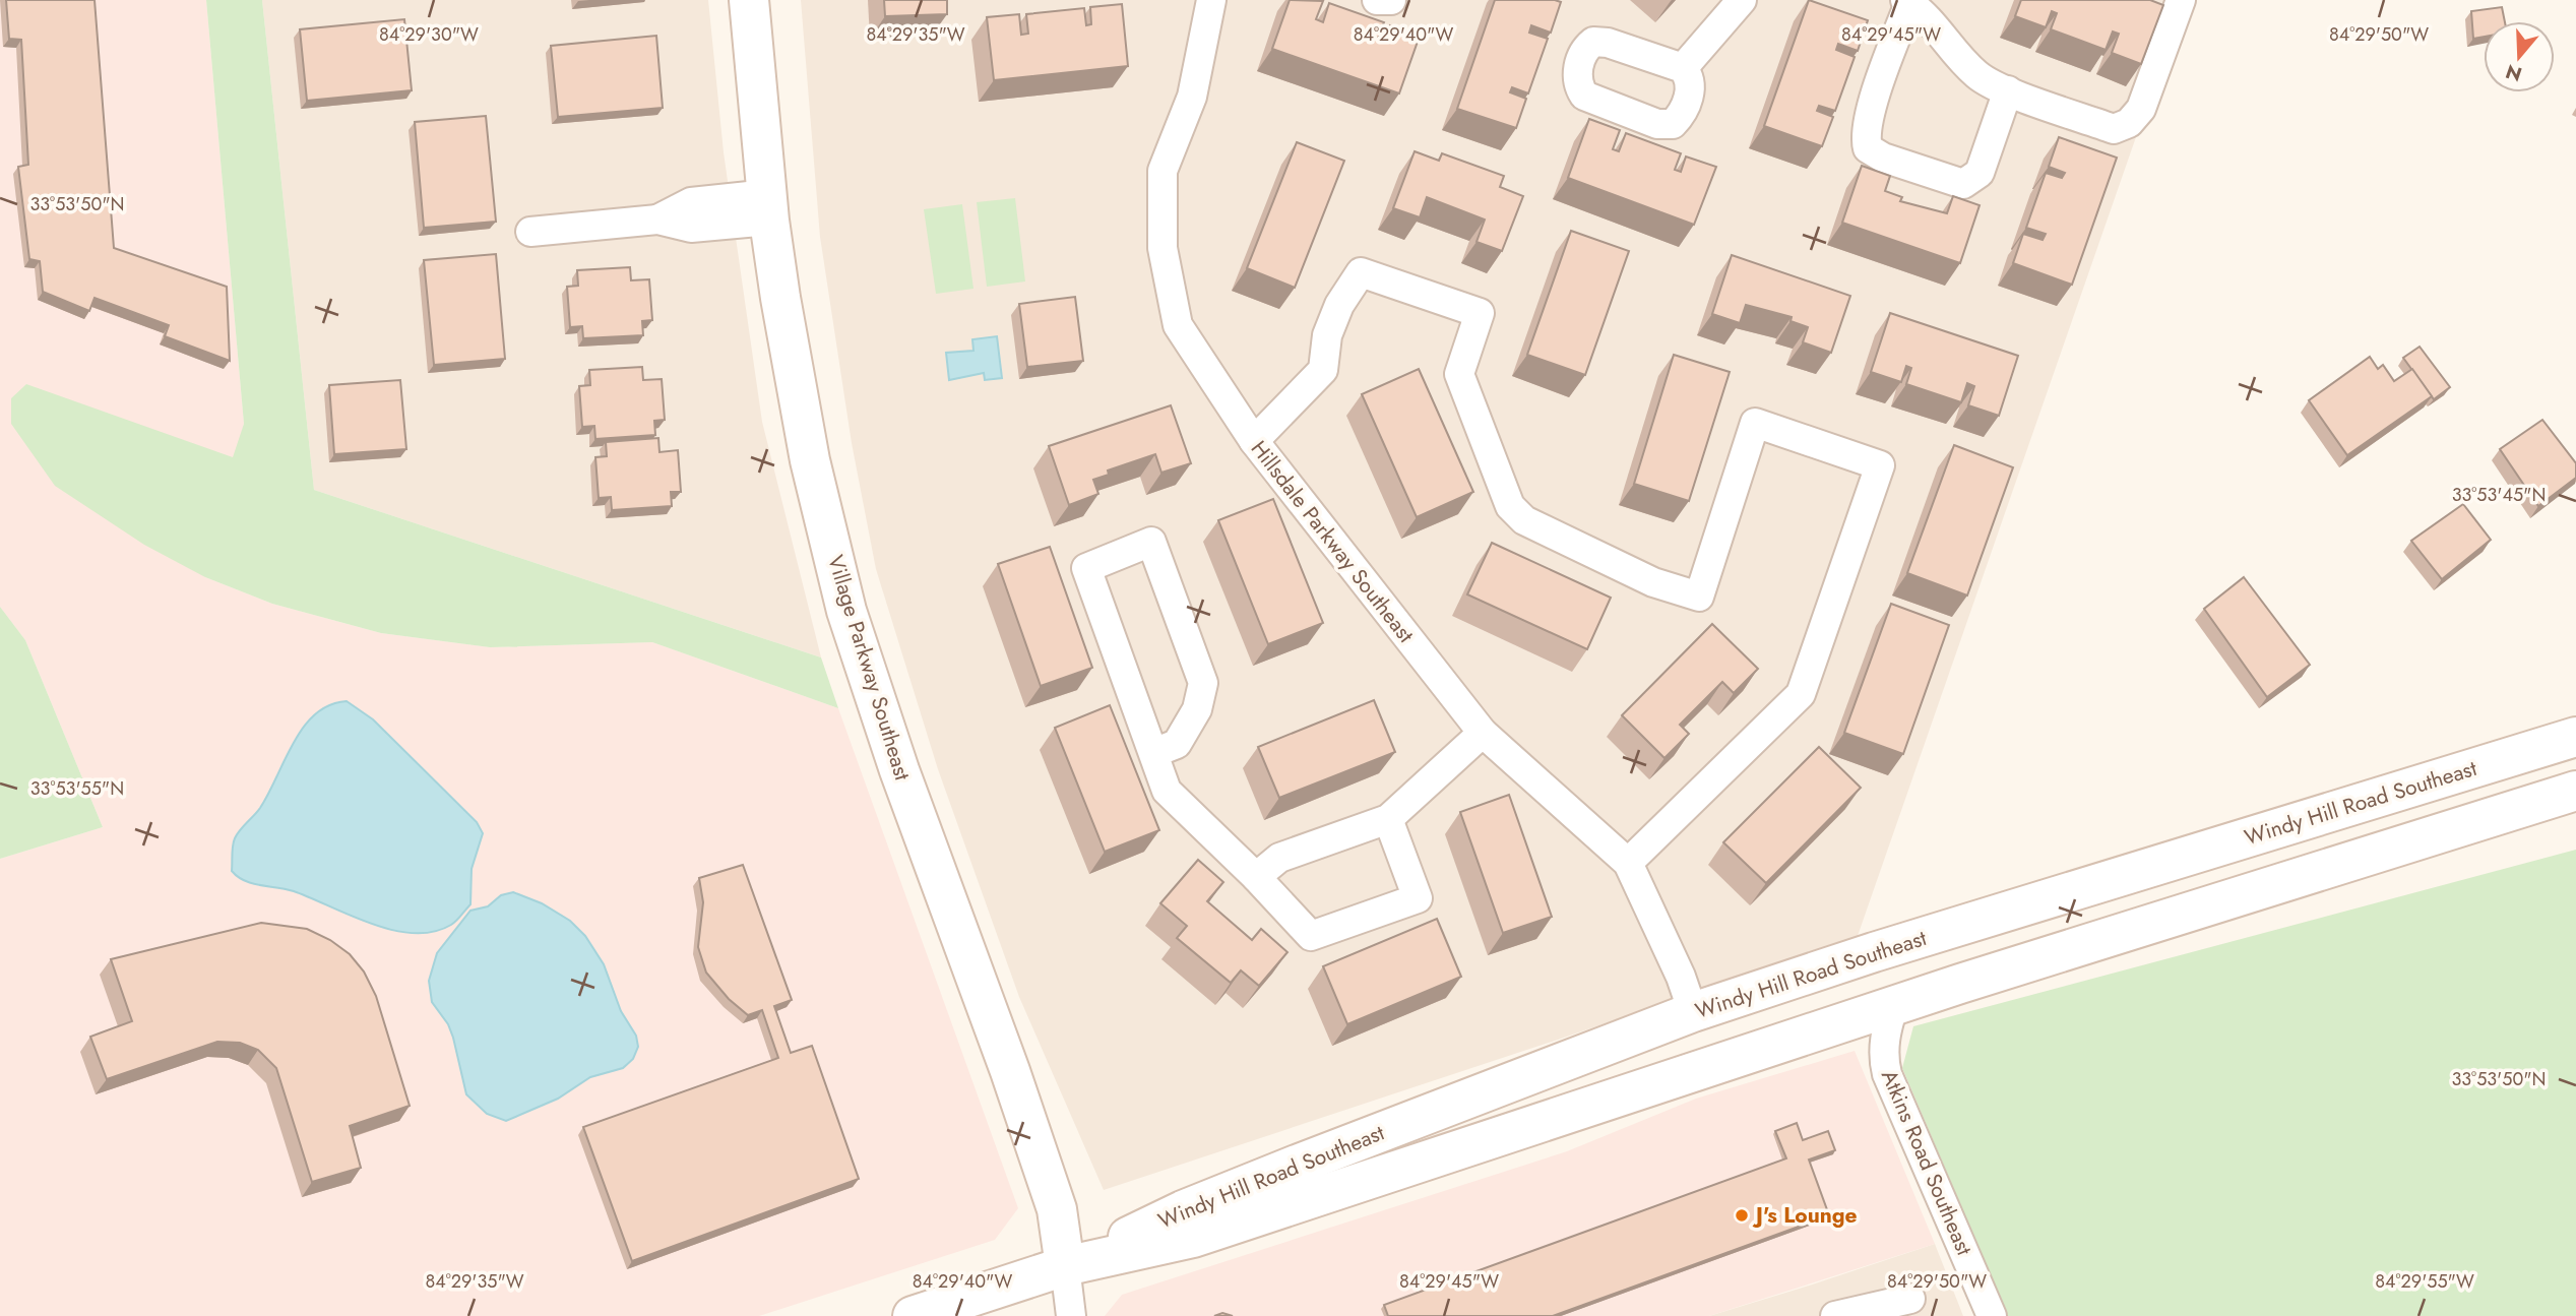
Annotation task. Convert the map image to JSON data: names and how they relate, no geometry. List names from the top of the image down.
{
  "streets": {
    "main road": ["Village Parkway Southeast", "Windy Hill Road Southeast"],
    "street": ["Hillsdale Parkway Southeast", "Atkins Road Southeast"]
  },
  "crossings": [
    ["Hillsdale Parkway Southeast", "Windy Hill Road Southeast"],
    ["Village Parkway Southeast", "Windy Hill Road Southeast"],
    ["Windy Hill Road Southeast", "Atkins Road Southeast"]
  ],
  "places": ["J's Lounge"],
  "north": "bottom",
  "coordinates": [
    "84°29'35\"W",
    "84°29'40\"W",
    "84°29'45\"W",
    "84°29'50\"W",
    "84°29'30\"W",
    "33°53'50\"N",
    "33°53'45\"N",
    "33°53'55\"N",
    "84°29'55\"W"
  ]
}
